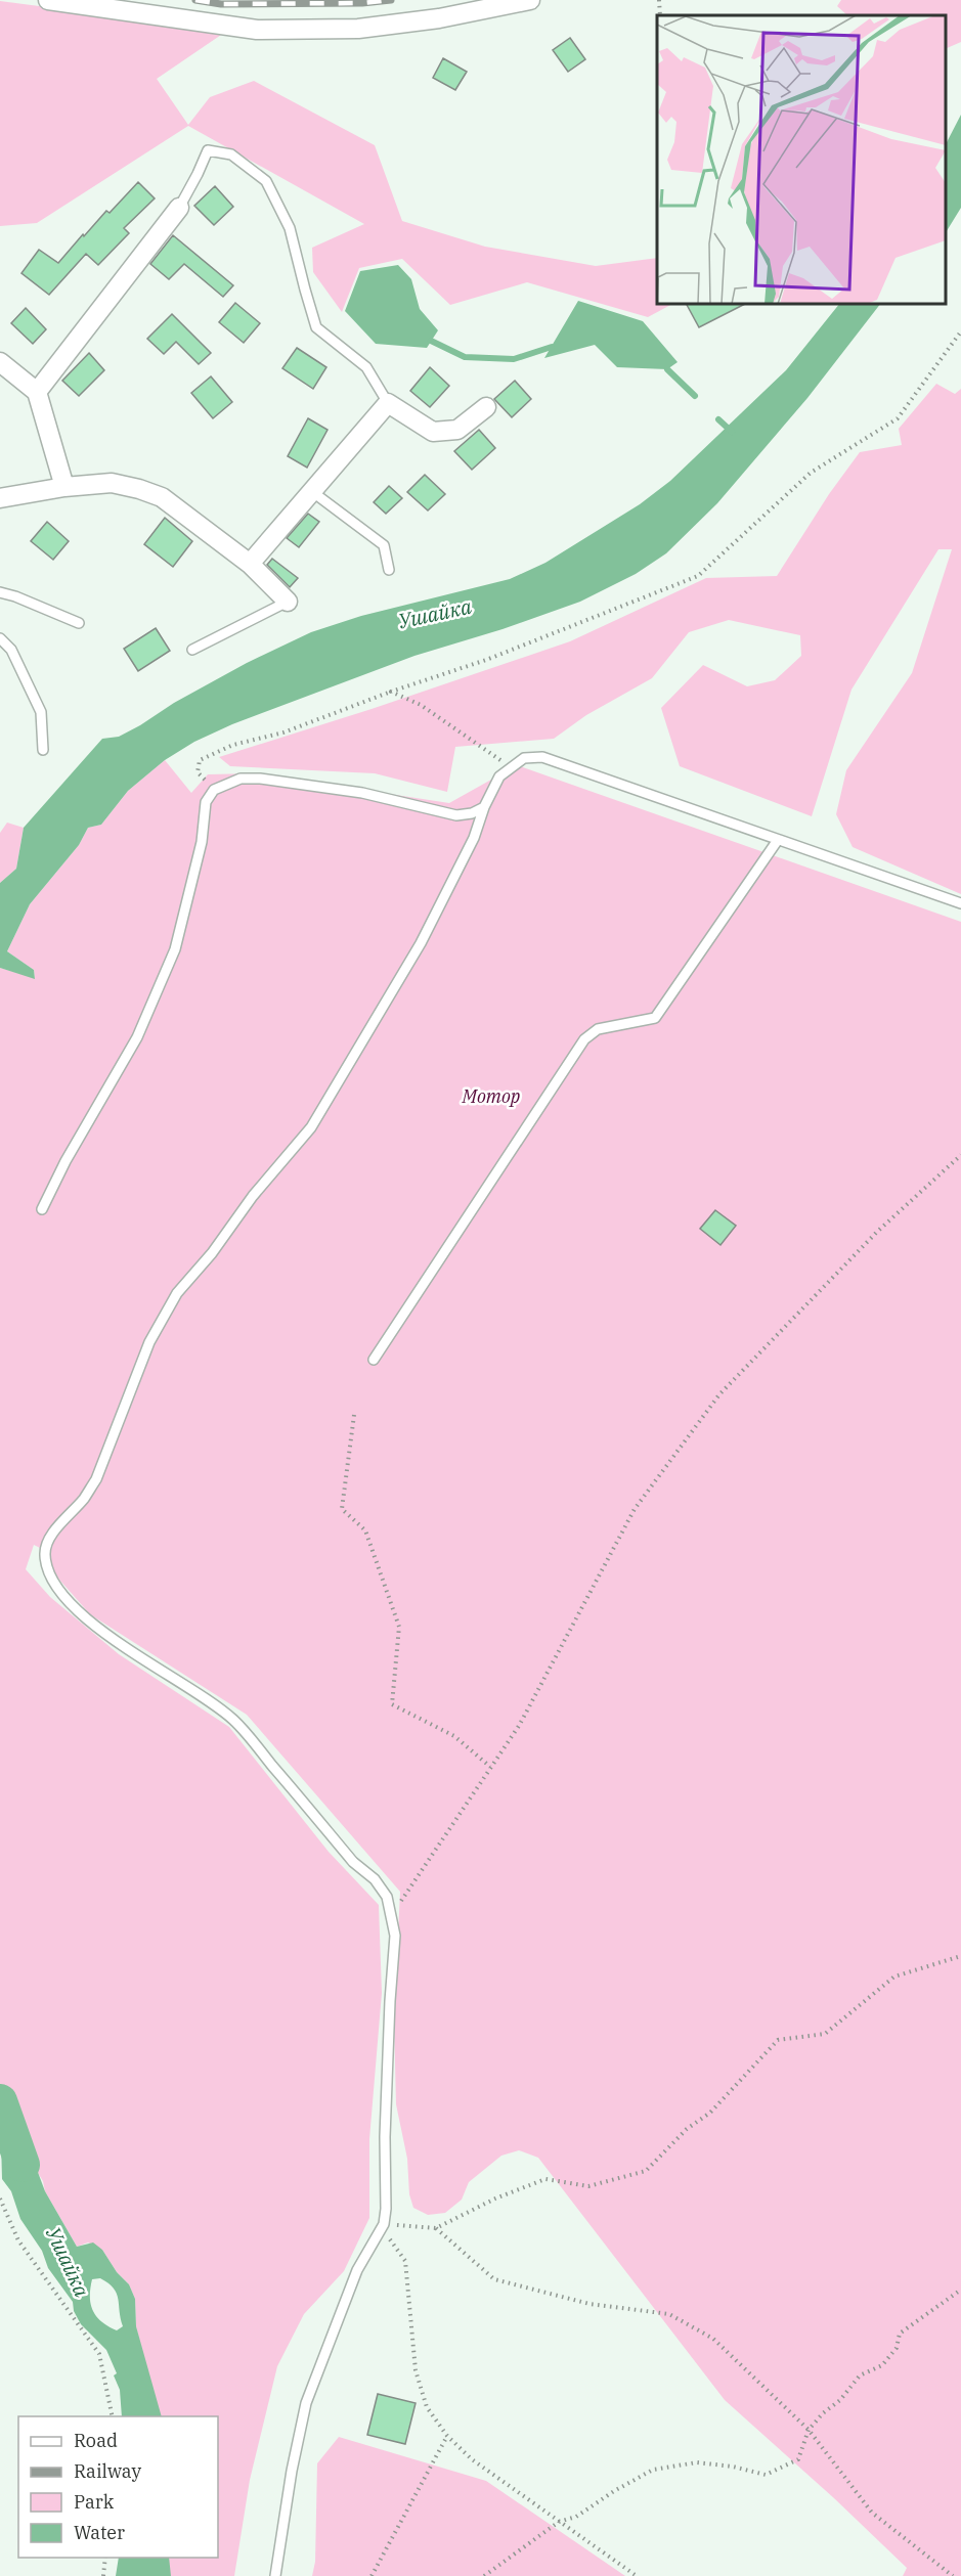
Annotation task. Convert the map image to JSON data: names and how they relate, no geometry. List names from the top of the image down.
{
  "water": ["Ушайка"],
  "parks": ["Мотор"],
  "legend": [
    "Road",
    "Railway",
    "Park",
    "Water"
  ]
}
